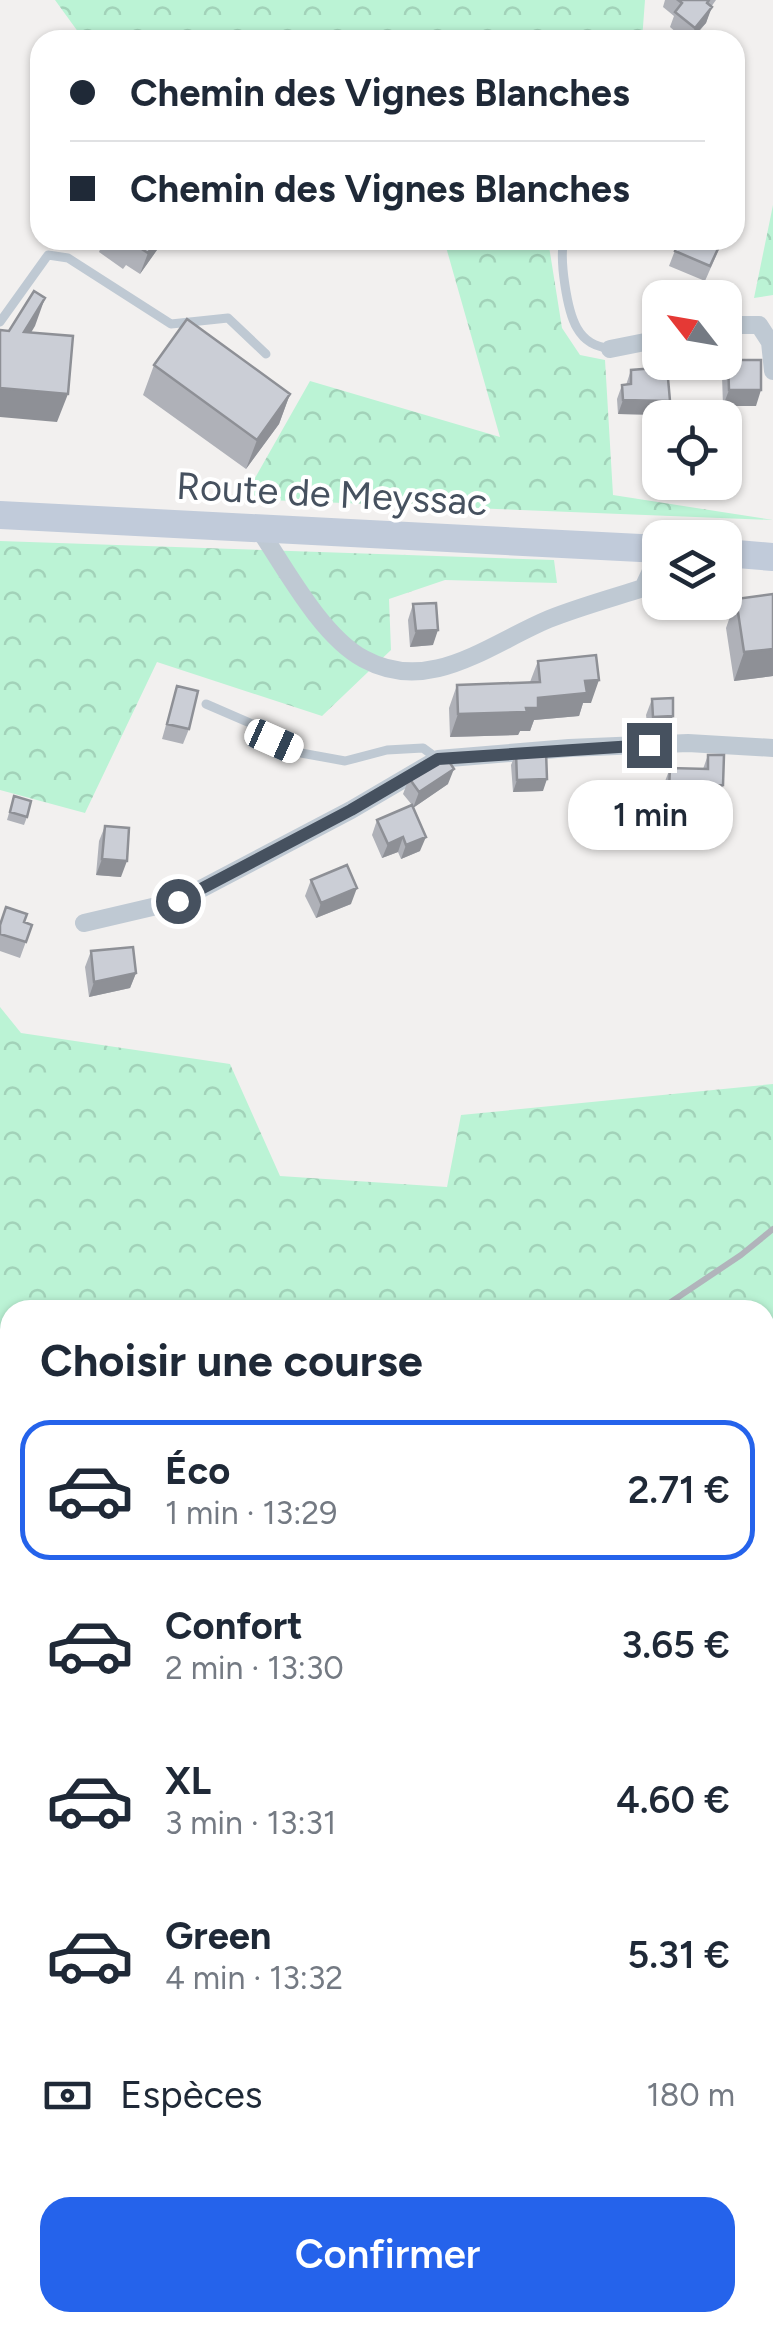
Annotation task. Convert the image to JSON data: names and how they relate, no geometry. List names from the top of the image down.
{
  "streets": {
    "main road": ["Route de Meyssac"]
  },
  "north": "top left",
  "page": {
    "banner": ["Chemin des Vignes Blanches", "Chemin des Vignes Blanches"],
    "bubble": "1 min",
    "heading": "Choisir une course",
    "list": [
      {
        "name": "Éco",
        "note": "1 min · 13:29",
        "value": "2.71 €"
      },
      {
        "name": "Confort",
        "note": "2 min · 13:30",
        "value": "3.65 €"
      },
      {
        "name": "XL",
        "note": "3 min · 13:31",
        "value": "4.60 €"
      },
      {
        "name": "Green",
        "note": "4 min · 13:32",
        "value": "5.31 €"
      }
    ],
    "pay": ["Espèces", "180 m"],
    "buttons": "Confirmer"
  }
}
